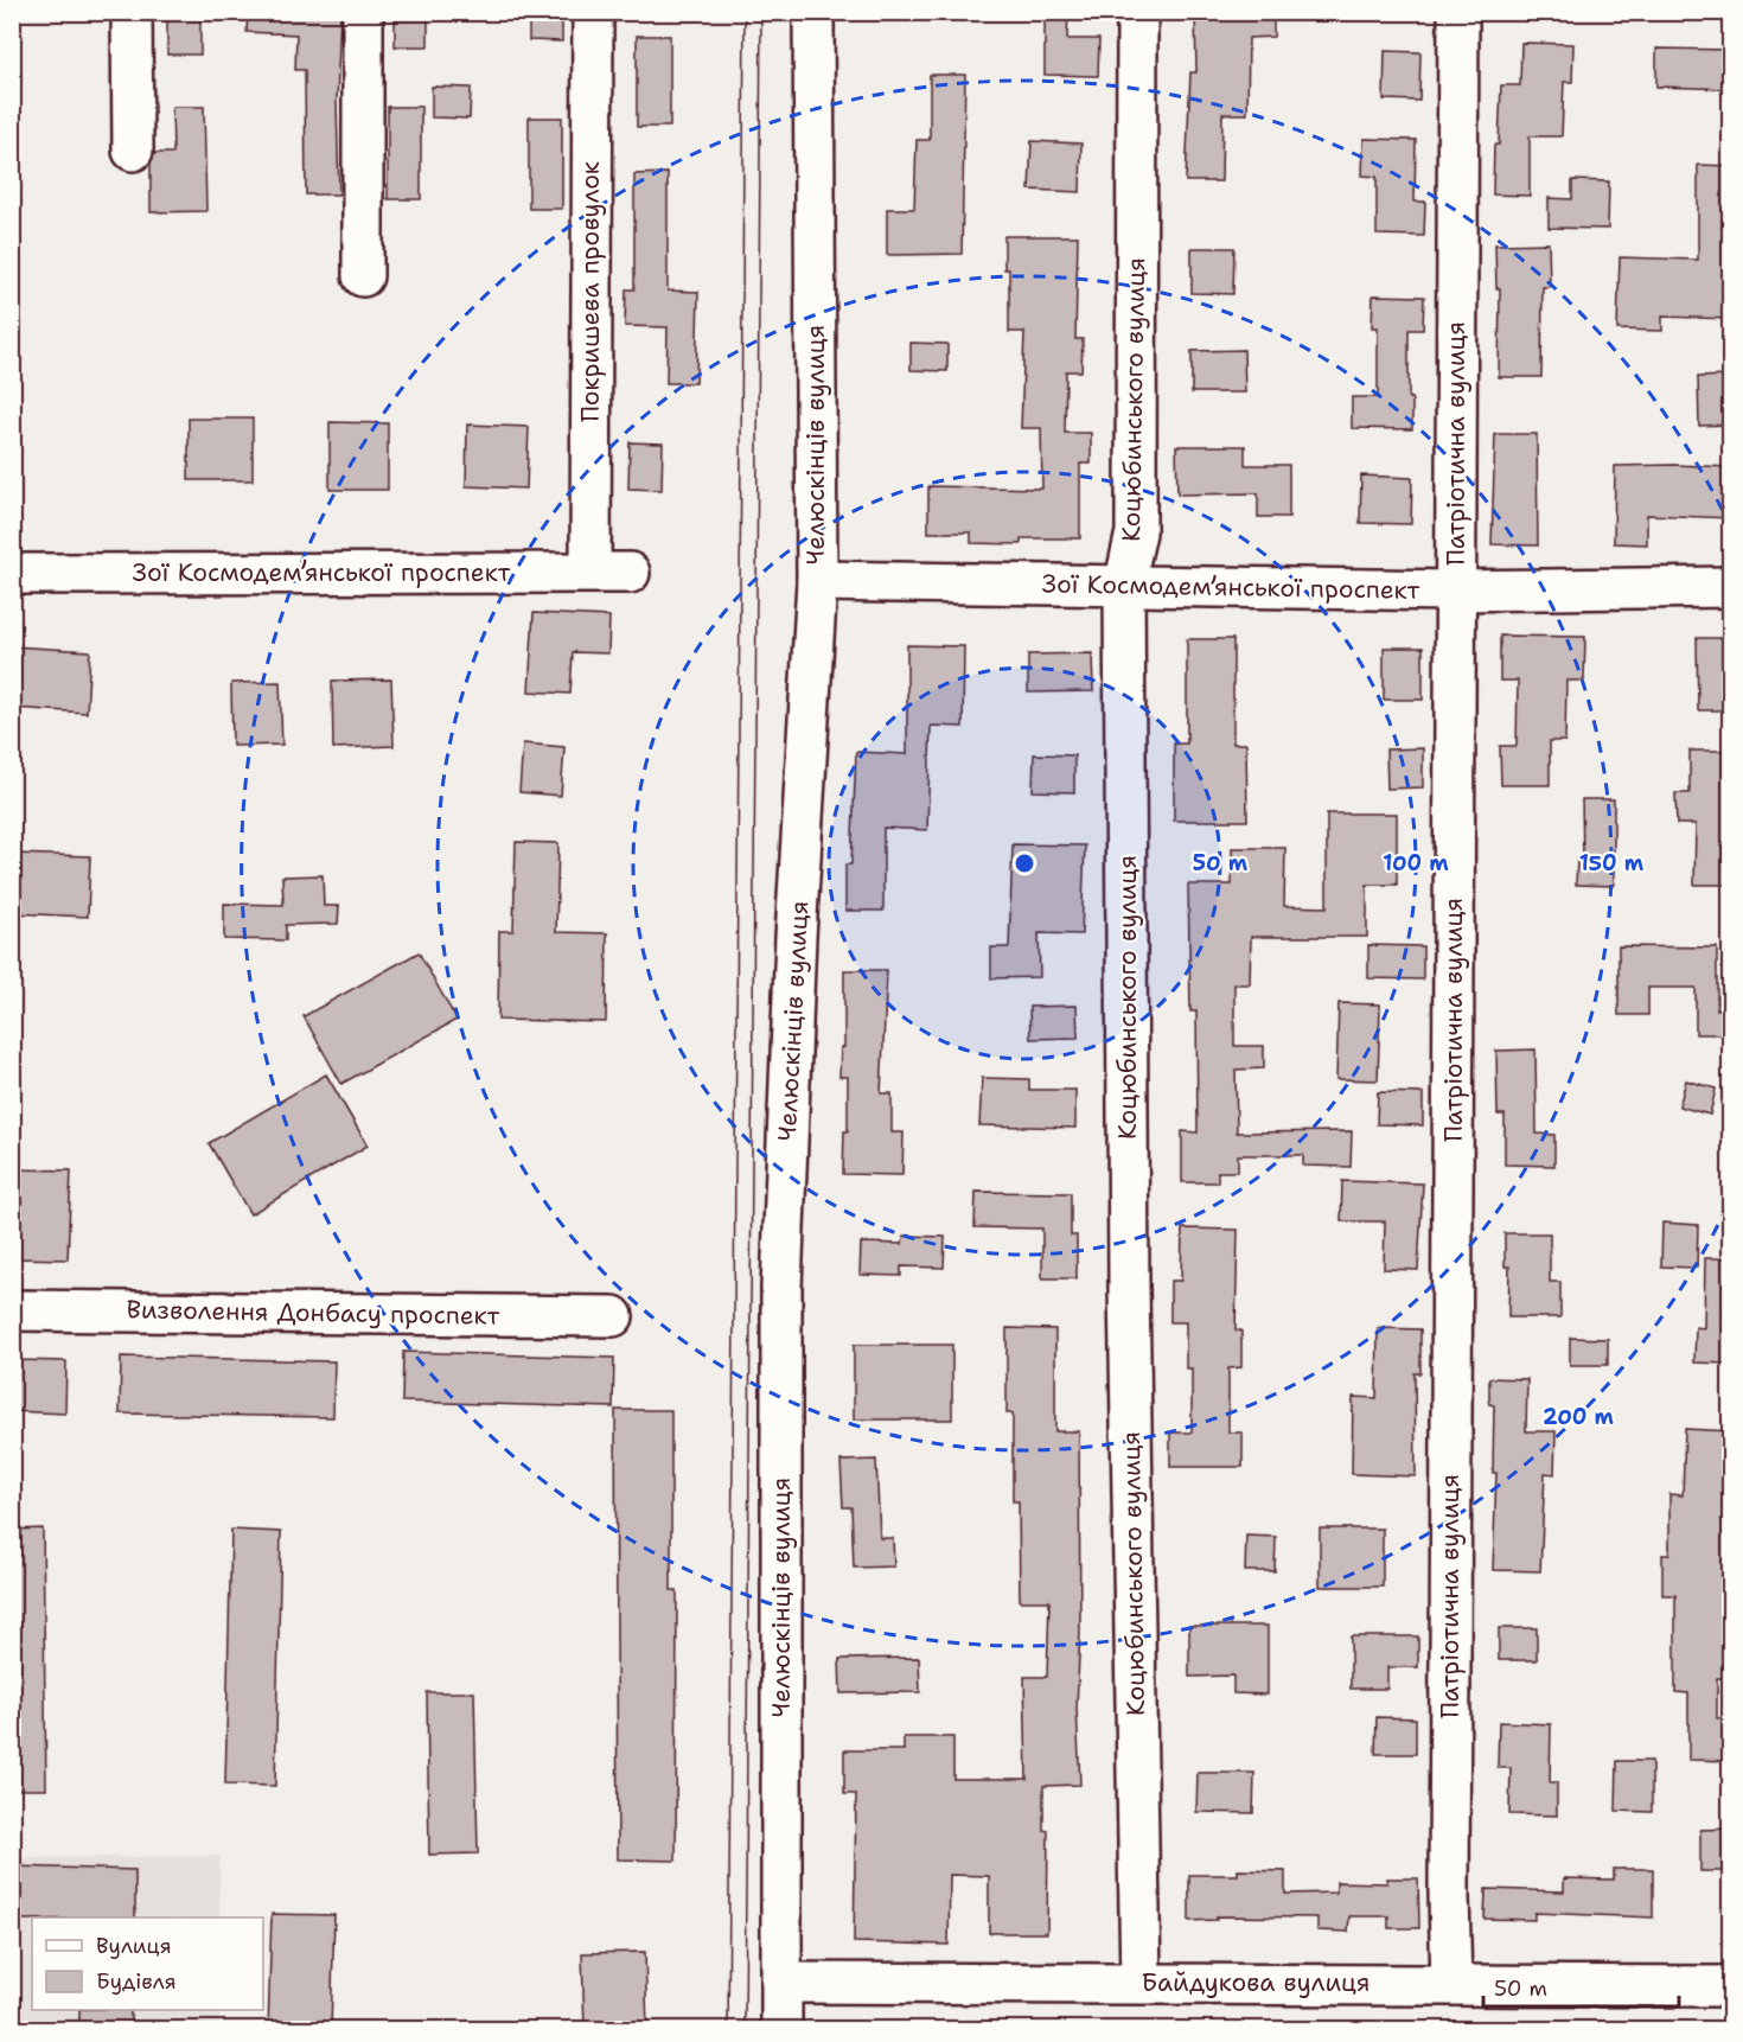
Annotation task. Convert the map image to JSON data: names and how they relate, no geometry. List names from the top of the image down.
{
  "streets": {
    "street": [
      "Покришева провулок",
      "Коцюбинського вулиця",
      "Патріотична вулиця",
      "Челюскінців вулиця",
      "Зої Космодем’янської проспект",
      "Визволення Донбасу проспект",
      "Байдукова вулиця"
    ]
  },
  "crossings": [
    ["Покришева провулок", "Зої Космодем’янської проспект"],
    ["Коцюбинського вулиця", "Зої Космодем’янської проспект"],
    ["Коцюбинського вулиця", "Байдукова вулиця"],
    ["Патріотична вулиця", "Зої Космодем’янської проспект"],
    ["Патріотична вулиця", "Байдукова вулиця"],
    ["Челюскінців вулиця", "Зої Космодем’янської проспект"],
    ["Челюскінців вулиця", "Байдукова вулиця"]
  ],
  "legend": ["Вулиця", "Будівля"],
  "scale_bar": "50 m",
  "rings": [
    "50 m",
    "100 m",
    "150 m",
    "200 m"
  ]
}
